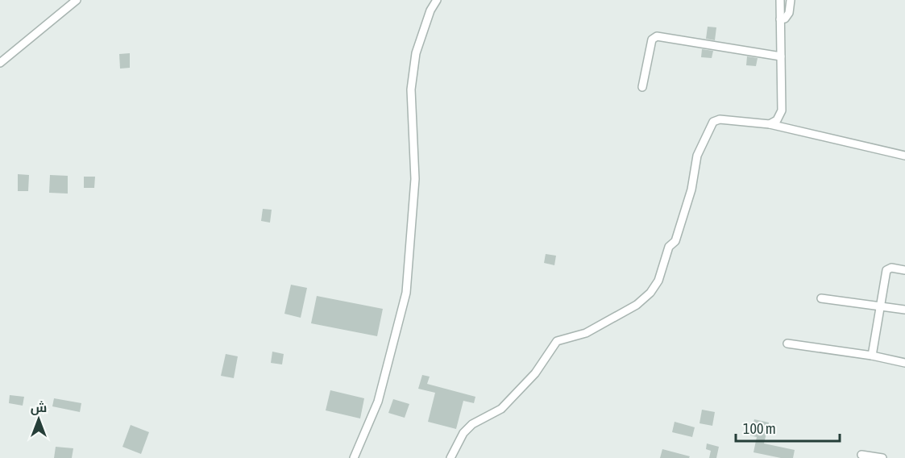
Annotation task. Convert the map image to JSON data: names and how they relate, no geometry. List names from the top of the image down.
{
  "scale_bar": "100 m",
  "north": "top"
}
